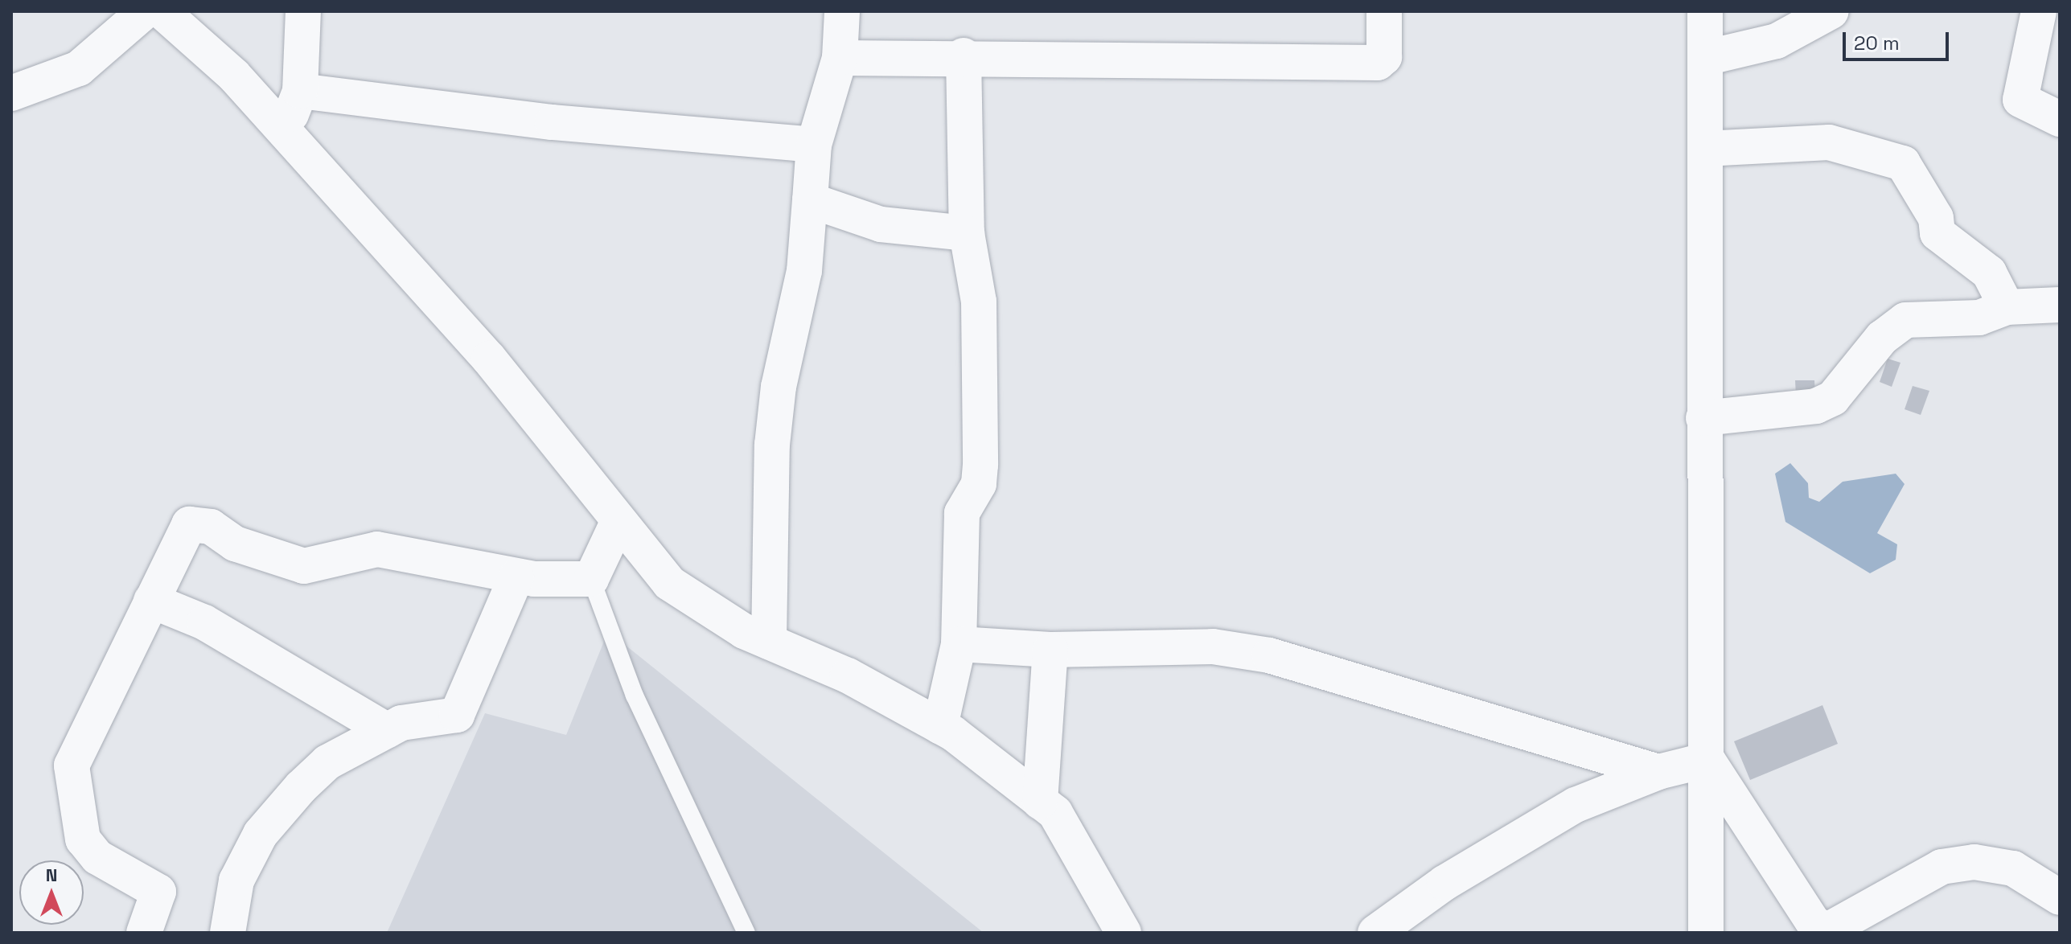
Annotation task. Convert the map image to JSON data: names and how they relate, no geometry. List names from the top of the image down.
{
  "scale_bar": "20 m",
  "north": "top"
}
